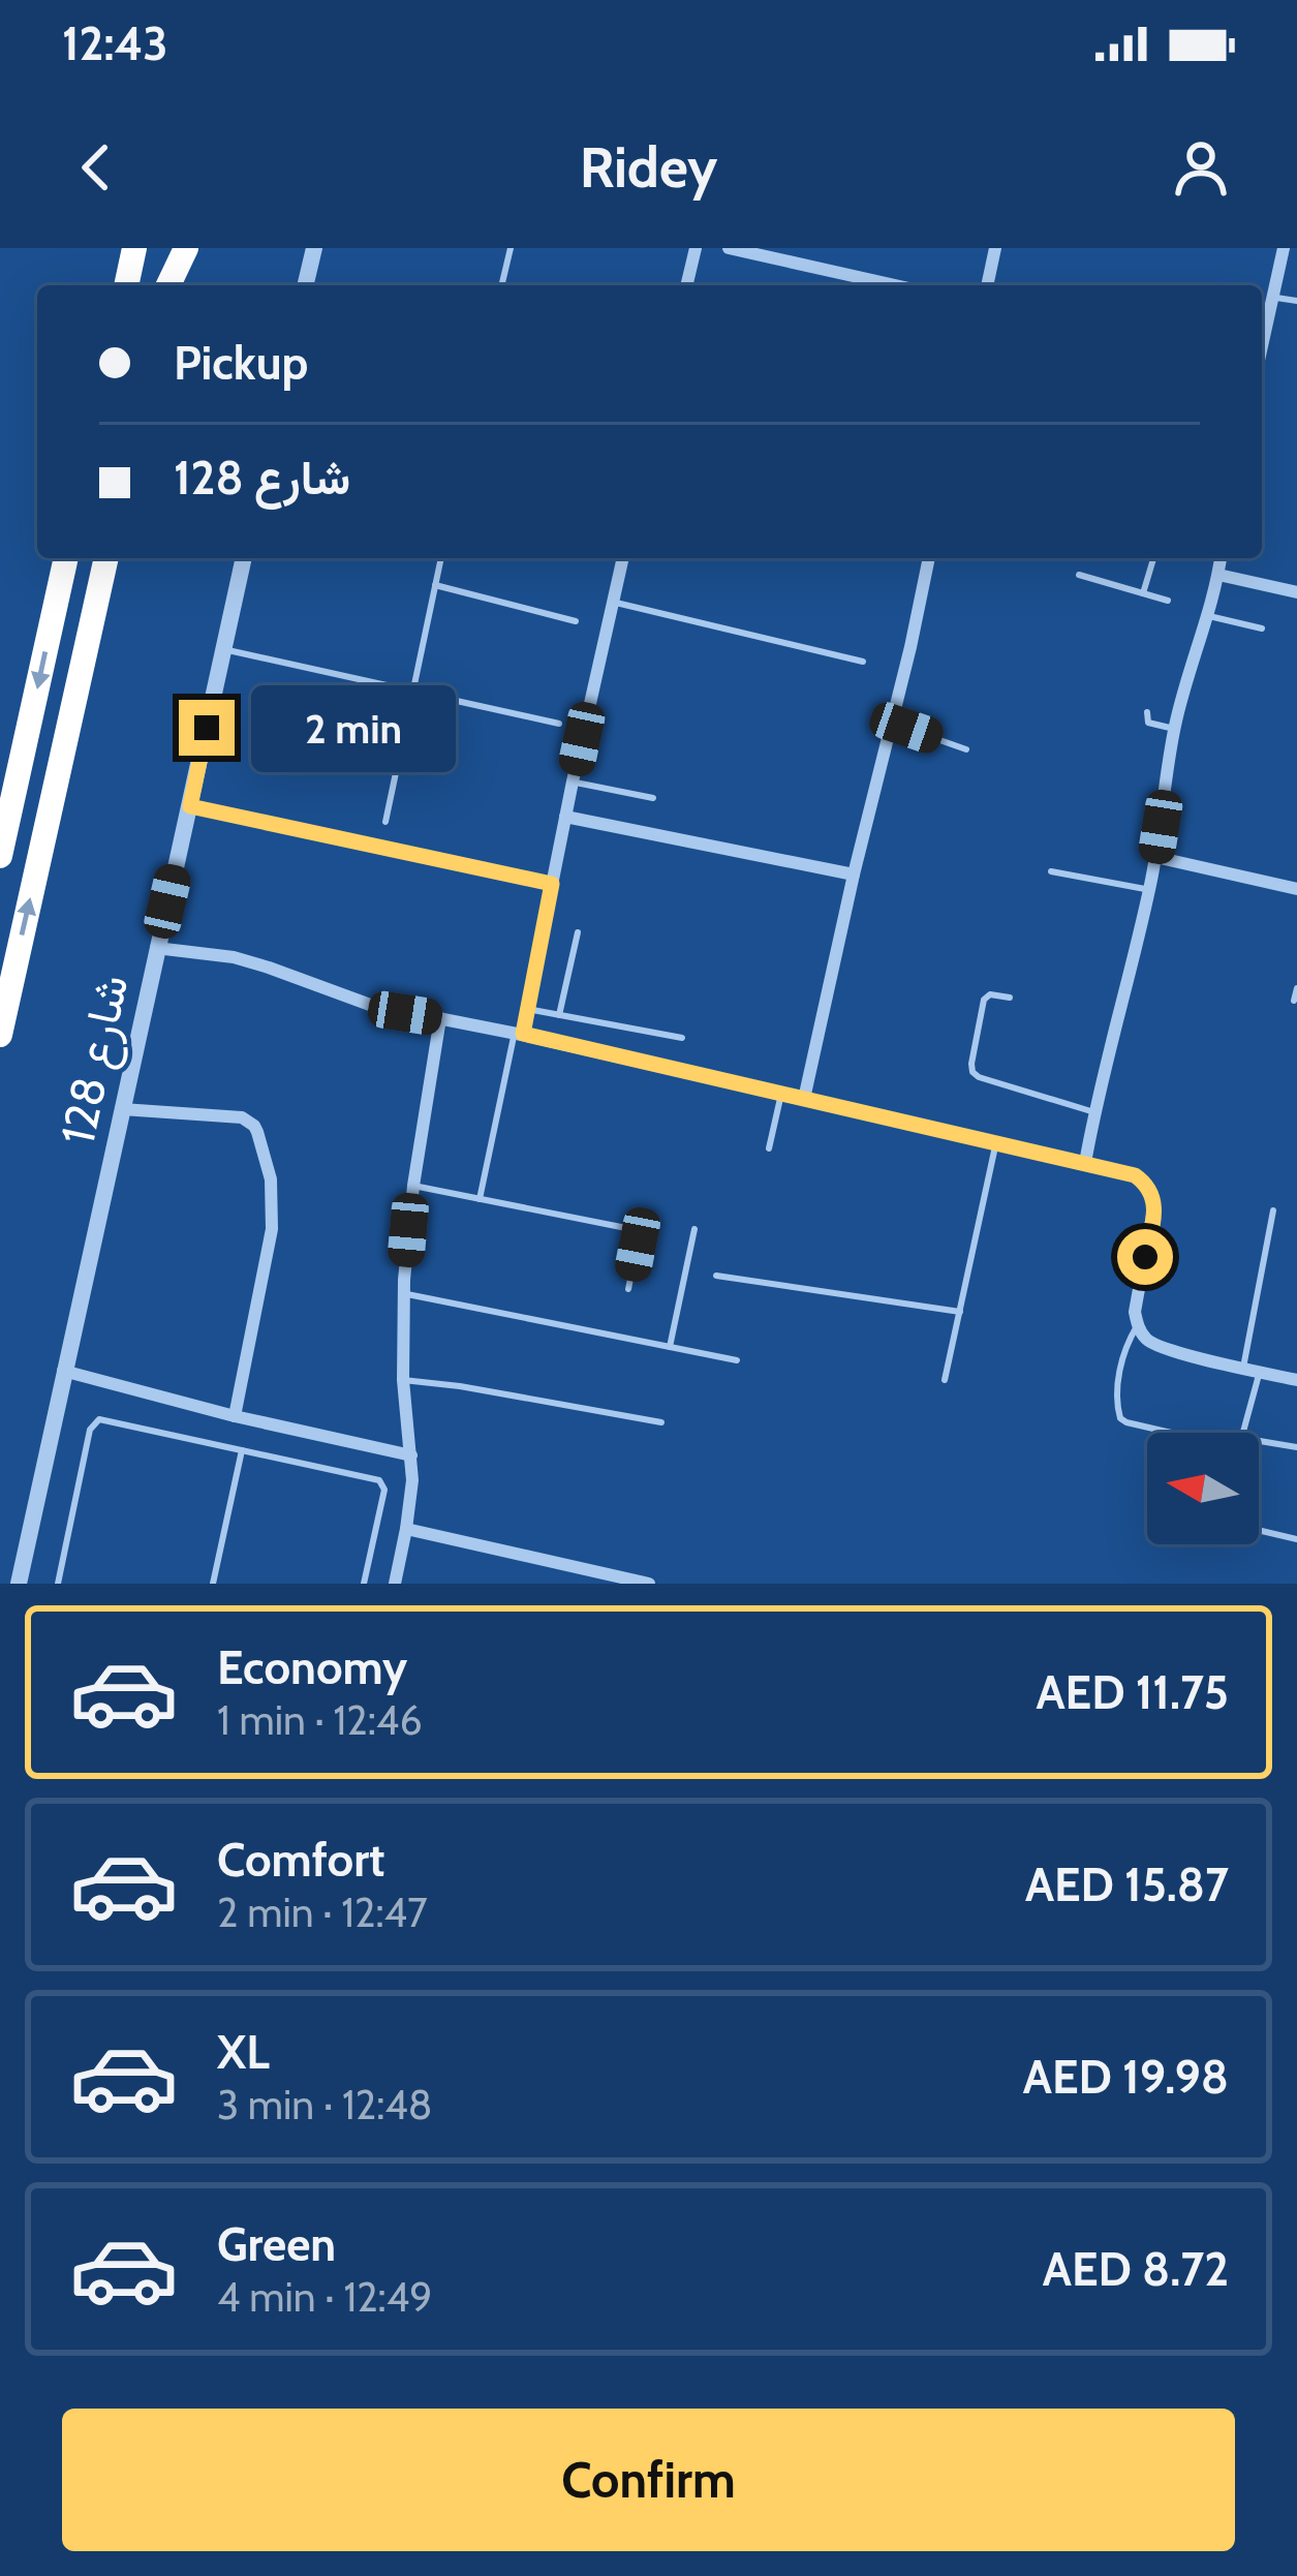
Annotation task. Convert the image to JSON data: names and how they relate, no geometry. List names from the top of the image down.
{
  "streets": {
    "street": ["شارع 128"]
  },
  "north": "left",
  "page": {
    "status": "12:43",
    "header": "Ridey",
    "banner": ["Pickup", "شارع 128"],
    "bubble": "2 min",
    "list": [
      {
        "name": "Economy",
        "note": "1 min · 12:46",
        "value": "AED 11.75"
      },
      {
        "name": "Comfort",
        "note": "2 min · 12:47",
        "value": "AED 15.87"
      },
      {
        "name": "XL",
        "note": "3 min · 12:48",
        "value": "AED 19.98"
      },
      {
        "name": "Green",
        "note": "4 min · 12:49",
        "value": "AED 8.72"
      }
    ],
    "buttons": "Confirm"
  }
}
